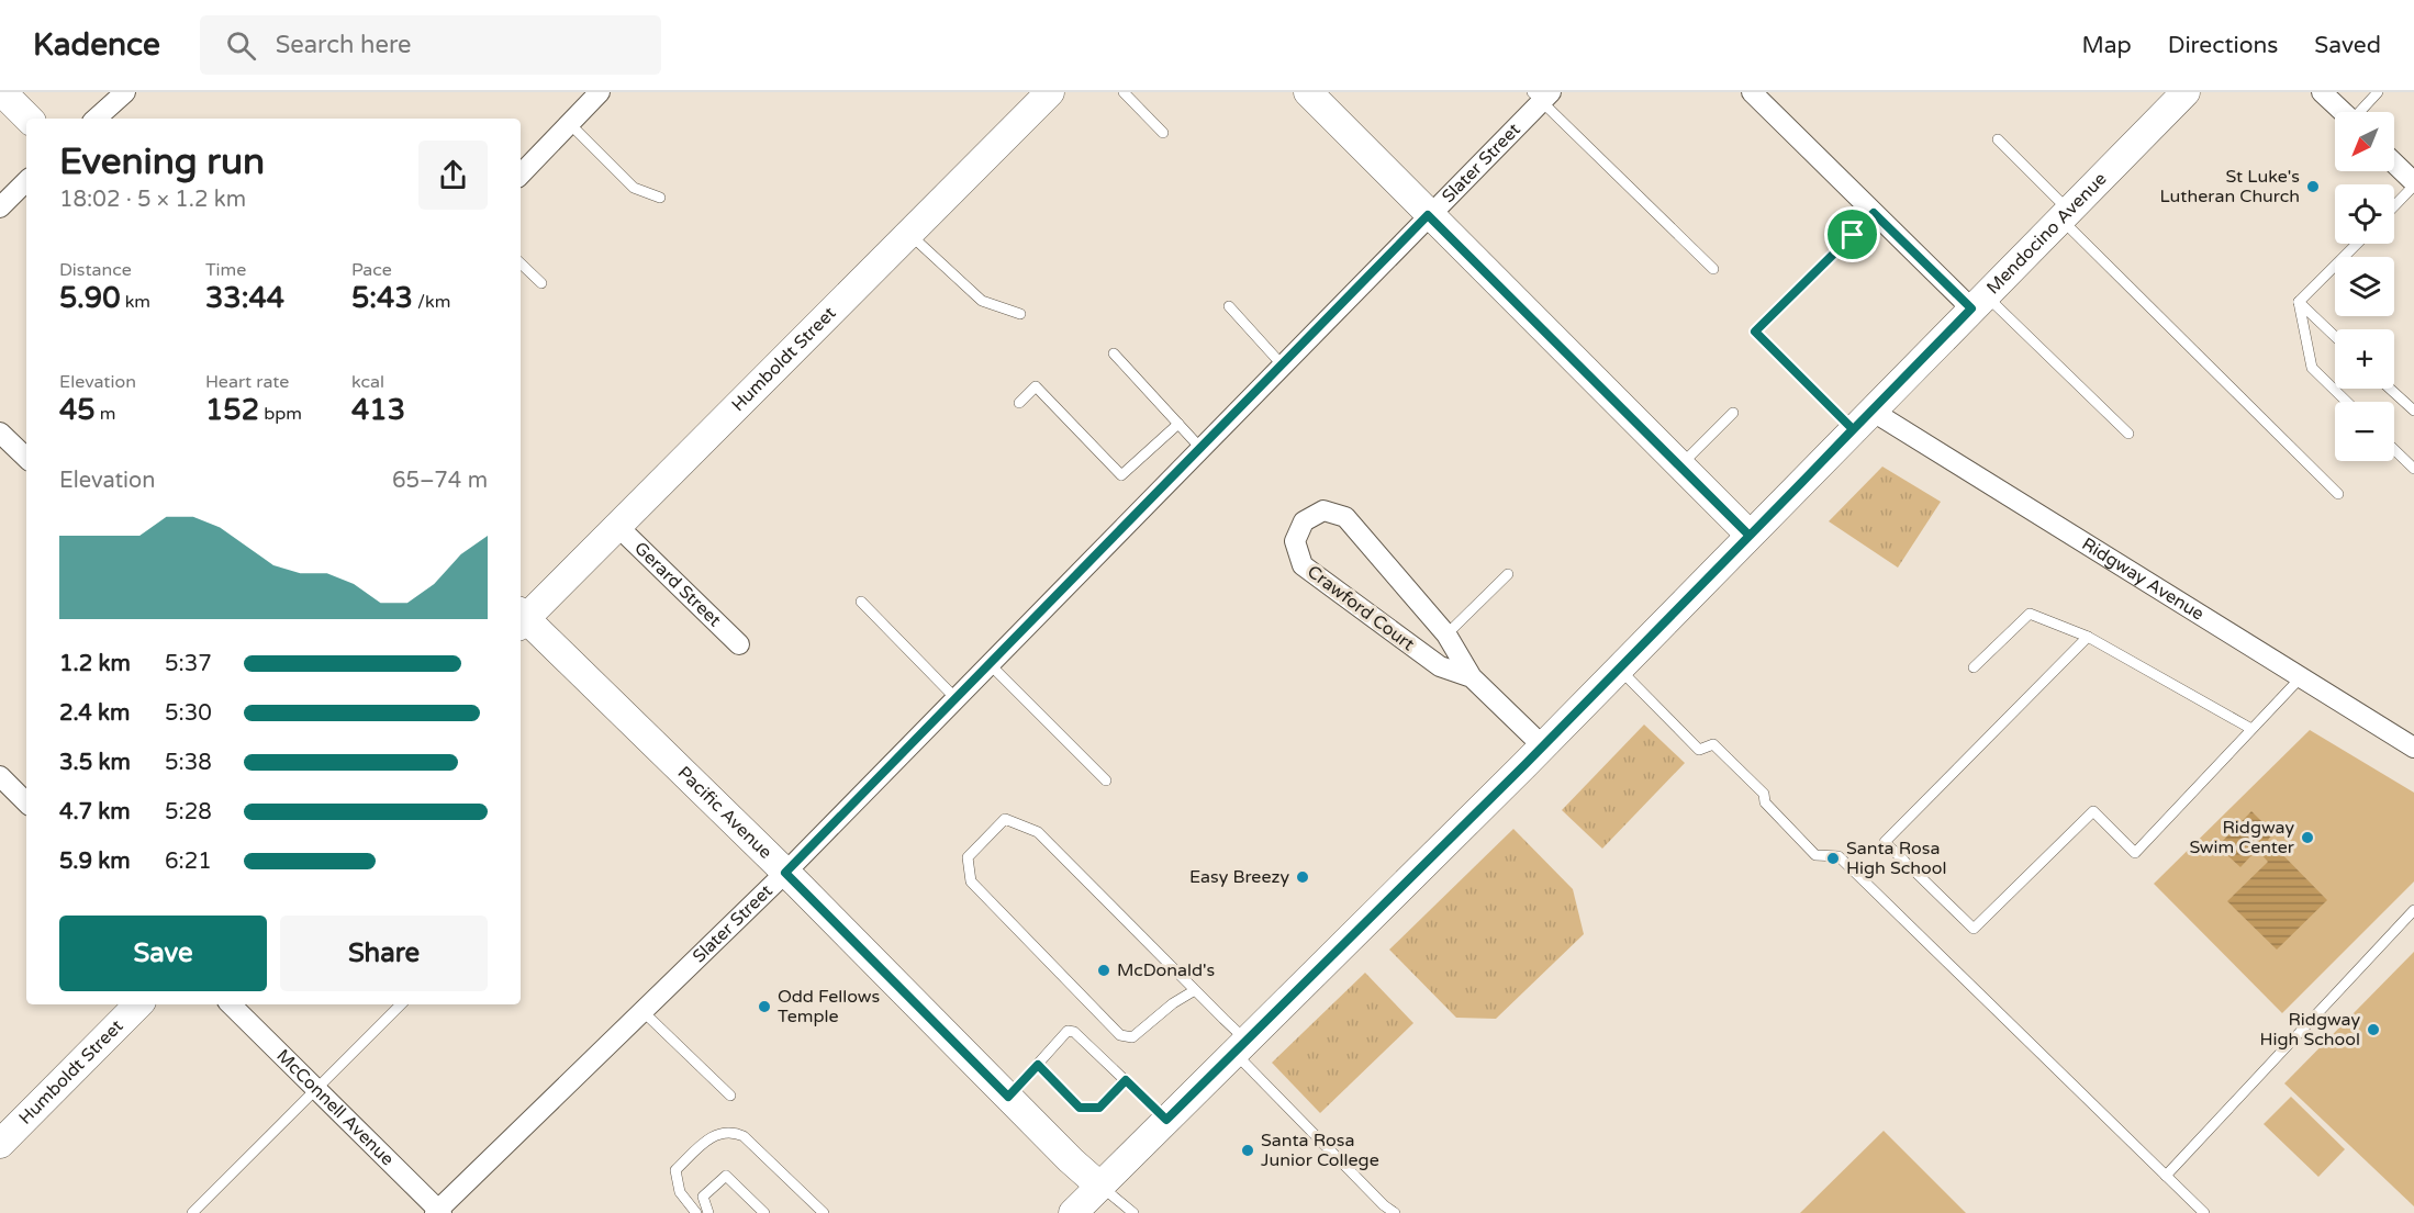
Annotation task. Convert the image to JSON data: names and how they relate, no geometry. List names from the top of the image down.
{
  "streets": {
    "street": [
      "Slater Street",
      "Mendocino Avenue",
      "Humboldt Street",
      "Ridgway Avenue",
      "Gerard Street",
      "Crawford Court",
      "Pacific Avenue",
      "McConnell Avenue"
    ]
  },
  "crossings": [
    ["Slater Street", "Pacific Avenue"],
    ["Slater Street", "McConnell Avenue"],
    ["Mendocino Avenue", "Ridgway Avenue"],
    ["Mendocino Avenue", "Crawford Court"],
    ["Mendocino Avenue", "Pacific Avenue"],
    ["Humboldt Street", "Gerard Street"],
    ["Humboldt Street", "Pacific Avenue"]
  ],
  "places": [
    "St Luke's Lutheran Church",
    "Ridgway Swim Center",
    "Santa Rosa High School",
    "Easy Breezy",
    "McDonald's",
    "Odd Fellows Temple",
    "Ridgway High School",
    "Santa Rosa Junior College"
  ],
  "north": "bottom left",
  "page": {
    "header": "Kadence",
    "search": "Search here",
    "nav": ["Map", "Directions", "Saved"],
    "map_buttons": ["+", "−"],
    "heading": ["Evening run", "18:02 · 5 × 1.2 km"],
    "stats": [
      ["Distance", "5.90 km"],
      ["Time", "33:44"],
      ["Pace", "5:43 /km"],
      ["Elevation", "45 m"],
      ["Heart rate", "152 bpm"],
      ["kcal", "413"]
    ],
    "chart": ["Elevation", "65–74 m"],
    "list": [
      {
        "name": "1.2 km",
        "note": "5:37"
      },
      {
        "name": "2.4 km",
        "note": "5:30"
      },
      {
        "name": "3.5 km",
        "note": "5:38"
      },
      {
        "name": "4.7 km",
        "note": "5:28"
      },
      {
        "name": "5.9 km",
        "note": "6:21"
      }
    ],
    "buttons": ["Save", "Share"]
  }
}
